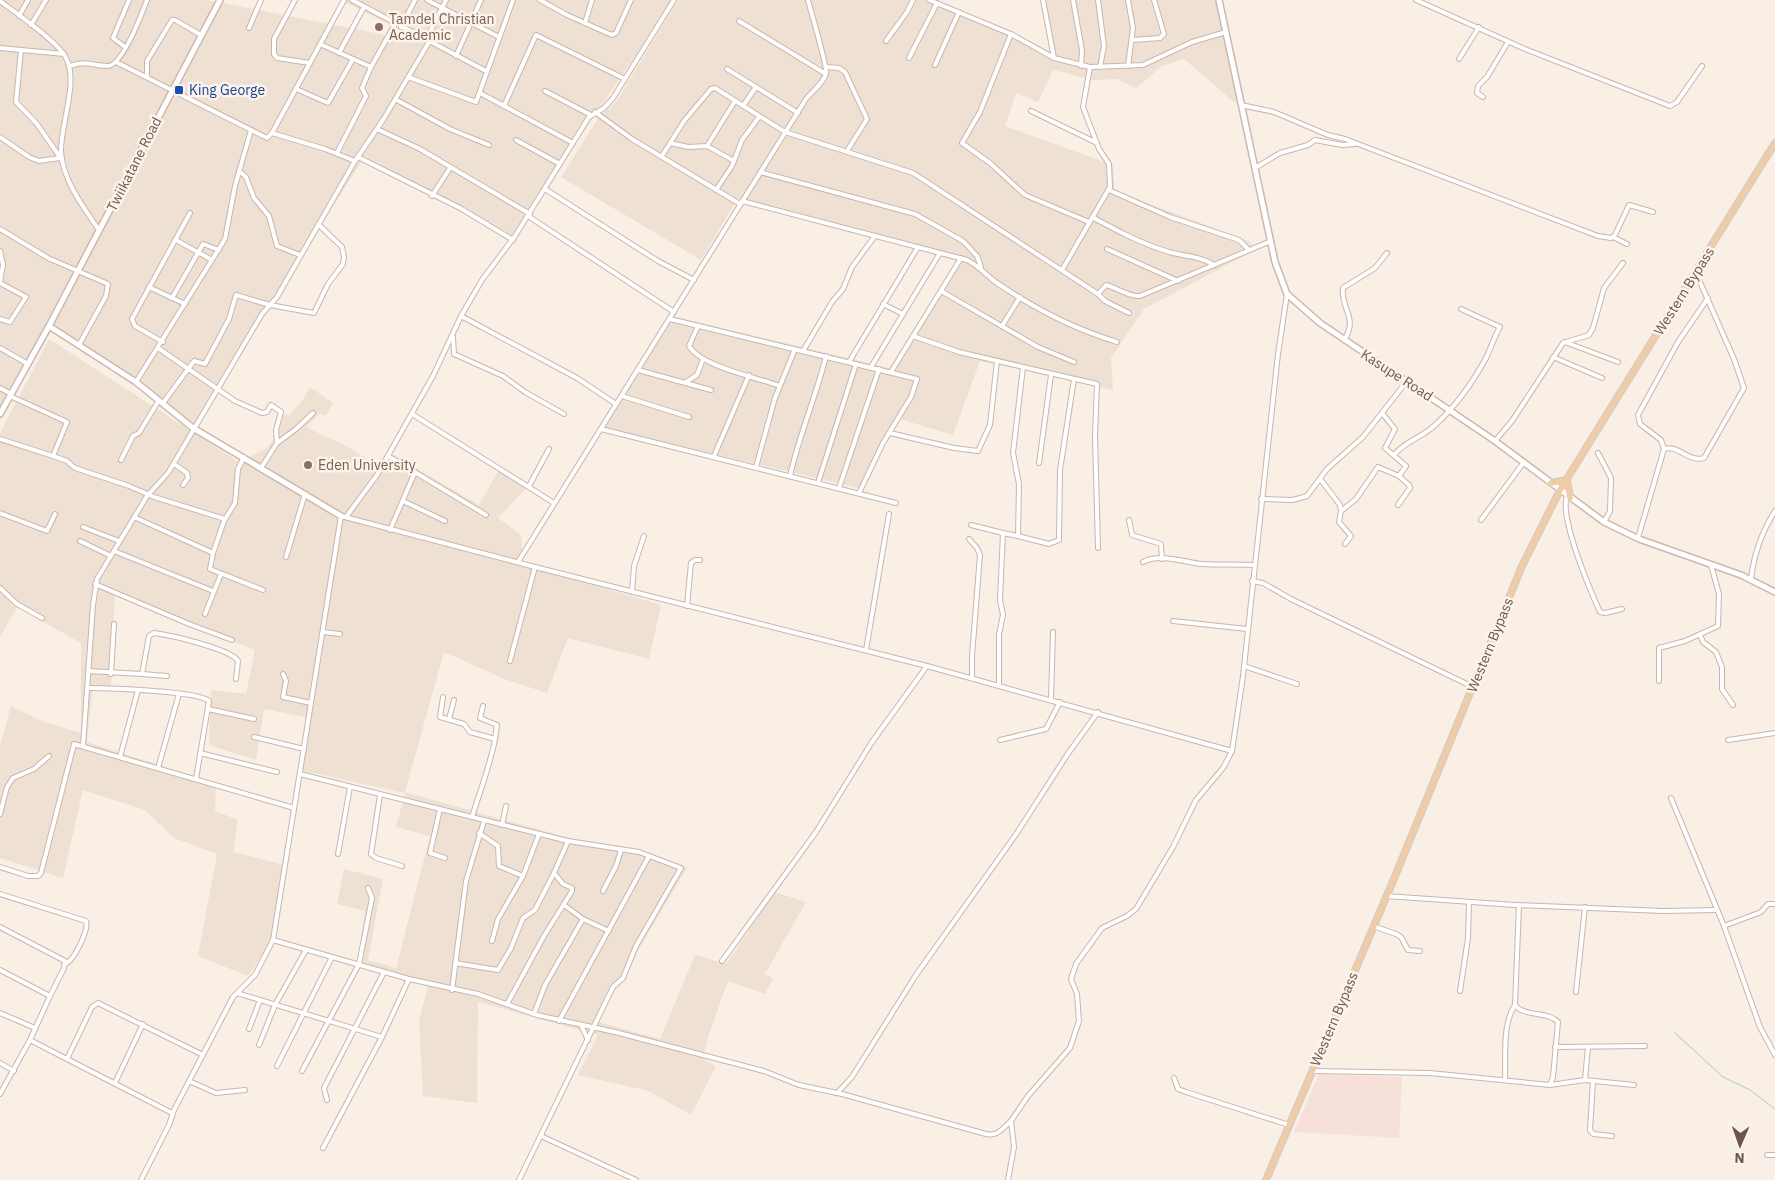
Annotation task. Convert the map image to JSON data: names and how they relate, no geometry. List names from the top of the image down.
{
  "streets": {
    "main road": ["Western Bypass"],
    "street": ["Twiikatane Road", "Kasupe Road"]
  },
  "crossings": [
    ["Western Bypass", "Kasupe Road"]
  ],
  "places": {
    "other": ["Tamdel Christian Academic", "Eden University"],
    "transit": ["King George"]
  },
  "north": "bottom"
}
